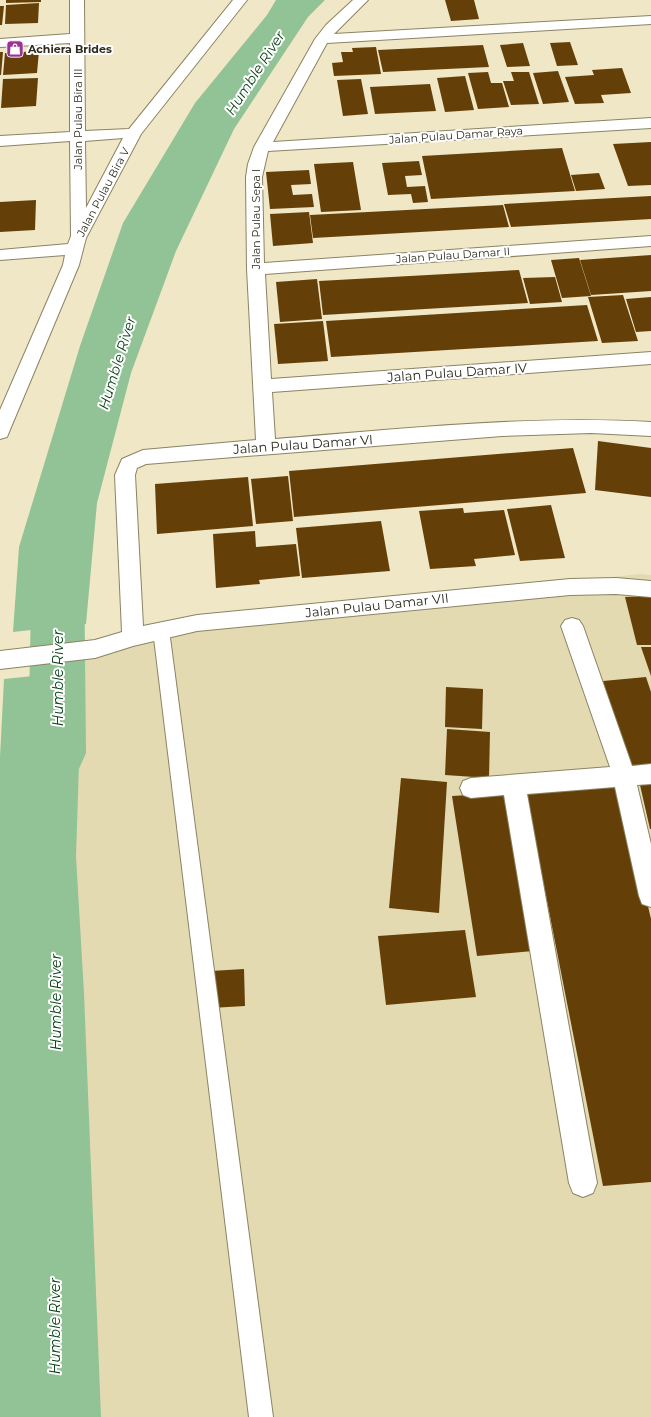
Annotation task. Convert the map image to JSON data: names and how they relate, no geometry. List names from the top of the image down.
{
  "streets": {
    "street": [
      "Jalan Pulau Bira III",
      "Jalan Pulau Damar Raya",
      "Jalan Pulau Bira V",
      "Jalan Pulau Sepa I",
      "Jalan Pulau Damar II",
      "Jalan Pulau Damar IV",
      "Jalan Pulau Damar VI",
      "Jalan Pulau Damar VII"
    ]
  },
  "crossings": [
    ["Jalan Pulau Bira III", "Jalan Pulau Bira V"],
    ["Jalan Pulau Damar Raya", "Jalan Pulau Sepa I"],
    ["Jalan Pulau Sepa I", "Jalan Pulau Damar II"],
    ["Jalan Pulau Sepa I", "Jalan Pulau Damar IV"],
    ["Jalan Pulau Sepa I", "Jalan Pulau Damar VI"],
    ["Jalan Pulau Damar VI", "Jalan Pulau Damar VII"]
  ],
  "water": ["Humble River"],
  "places": {
    "shop": ["Achiera Brides"]
  }
}
